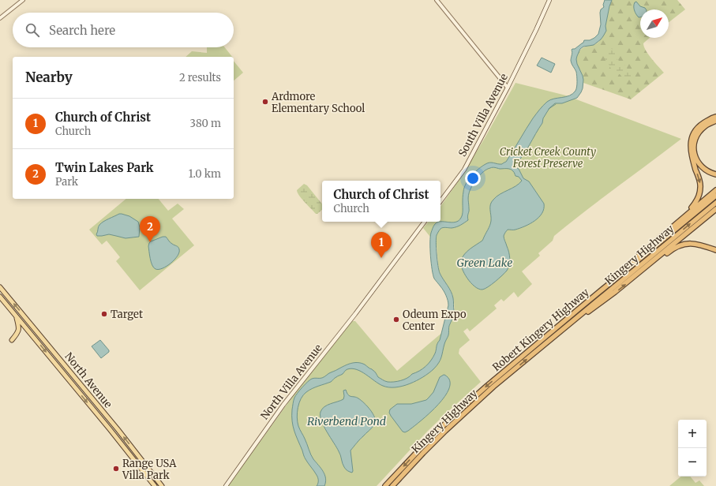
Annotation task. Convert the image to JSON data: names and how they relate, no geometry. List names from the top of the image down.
{
  "streets": {
    "highway": ["Kingery Highway", "Robert Kingery Highway"],
    "main road": ["South Villa Avenue", "North Avenue", "North Villa Avenue"]
  },
  "one_way": ["Robert Kingery Highway"],
  "water": ["Green Lake", "Riverbend Pond"],
  "parks": ["Cricket Creek County Forest Preserve"],
  "places": [
    "Ardmore Elementary School",
    "Target",
    "Odeum Expo Center",
    "Range USA Villa Park"
  ],
  "north": "top right",
  "page": {
    "search": "Search here",
    "heading": ["Nearby", "2 results"],
    "list": [
      {
        "mark": "1",
        "name": "Church of Christ",
        "note": "Church",
        "value": "380 m"
      },
      {
        "mark": "2",
        "name": "Twin Lakes Park",
        "note": "Park",
        "value": "1.0 km"
      }
    ],
    "popup": ["Church of Christ", "Church"],
    "pins": ["2", "1"],
    "map_buttons": ["+", "−"]
  }
}
